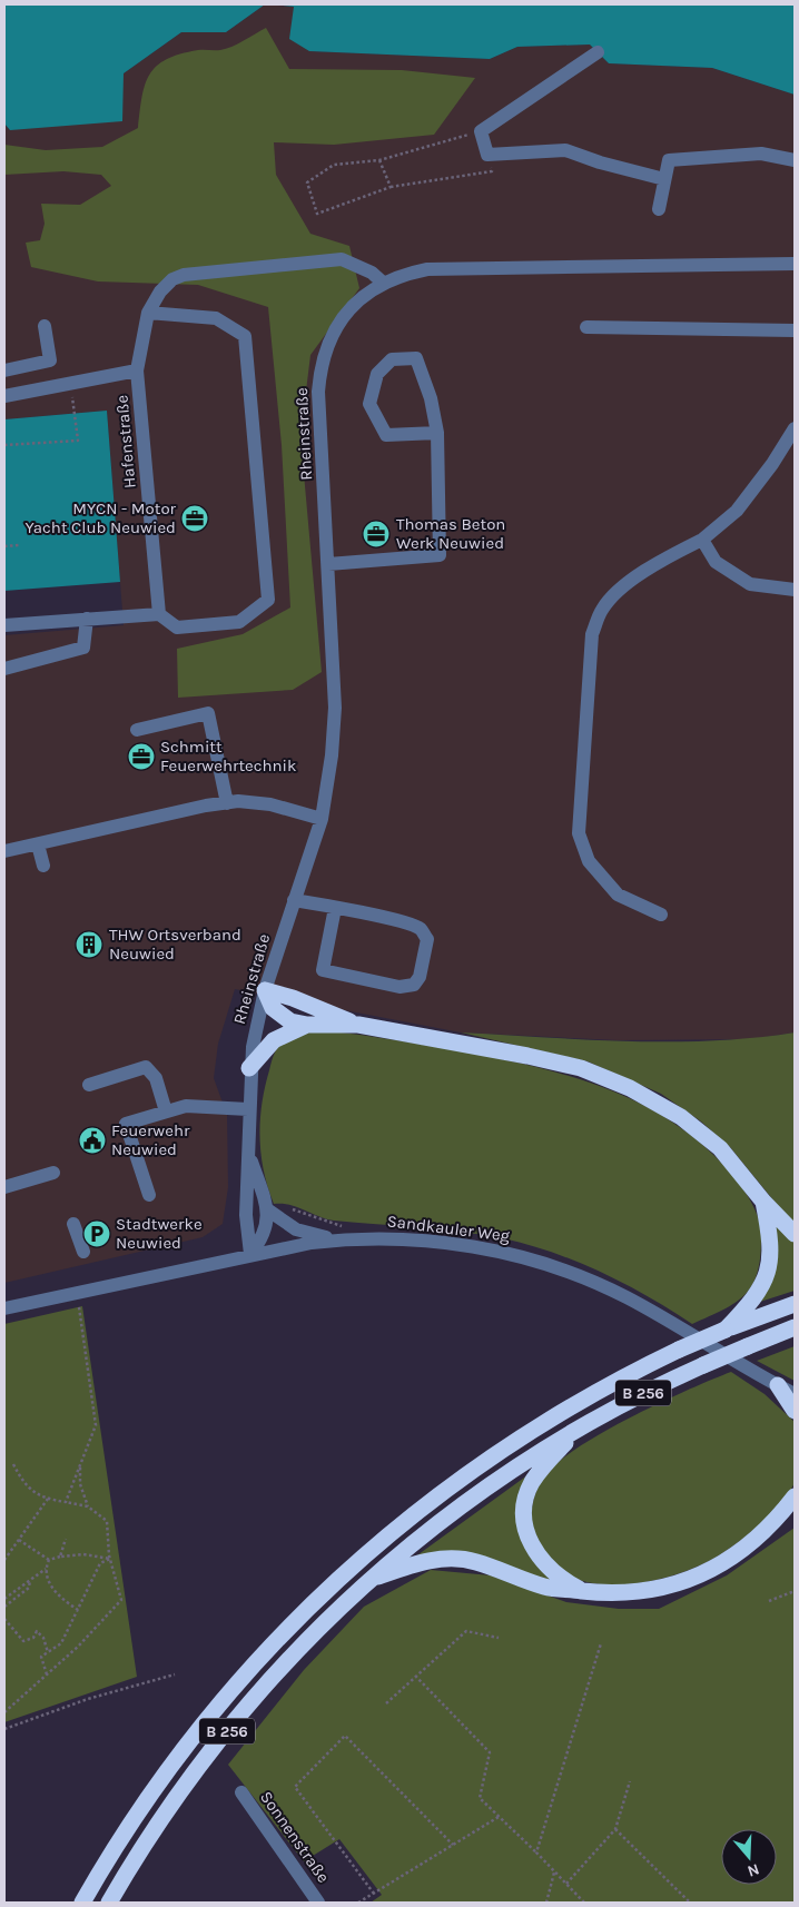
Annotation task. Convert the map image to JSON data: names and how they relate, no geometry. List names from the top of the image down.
{
  "streets": {
    "highway": ["B 256"],
    "street": [
      "Rheinstraße",
      "Hafenstraße",
      "Sandkauler Weg",
      "Sonnenstraße"
    ]
  },
  "crossings": [
    ["Rheinstraße", "Sandkauler Weg"]
  ],
  "places": {
    "office": ["MYCN - Motor Yacht Club Neuwied", "Thomas Beton Werk Neuwied", "Schmitt Feuerwehrtechnik"],
    "building": ["THW Ortsverband Neuwied"],
    "public building": ["Feuerwehr Neuwied"],
    "parking": ["Stadtwerke Neuwied"]
  },
  "north": "bottom"
}
